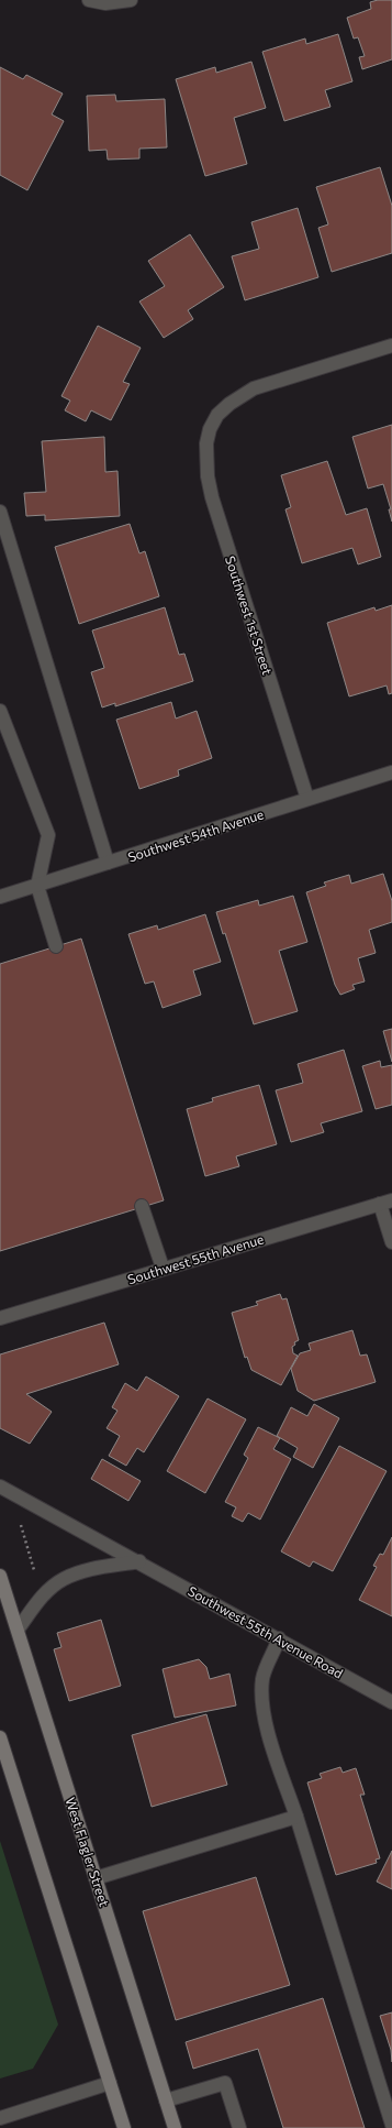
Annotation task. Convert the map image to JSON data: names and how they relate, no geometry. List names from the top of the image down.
{
  "streets": {
    "main road": ["West Flagler Street"],
    "street": [
      "Southwest 1st Street",
      "Southwest 54th Avenue",
      "Southwest 55th Avenue",
      "Southwest 55th Avenue Road"
    ]
  },
  "crossings": [
    ["Southwest 1st Street", "Southwest 54th Avenue"]
  ]
}
